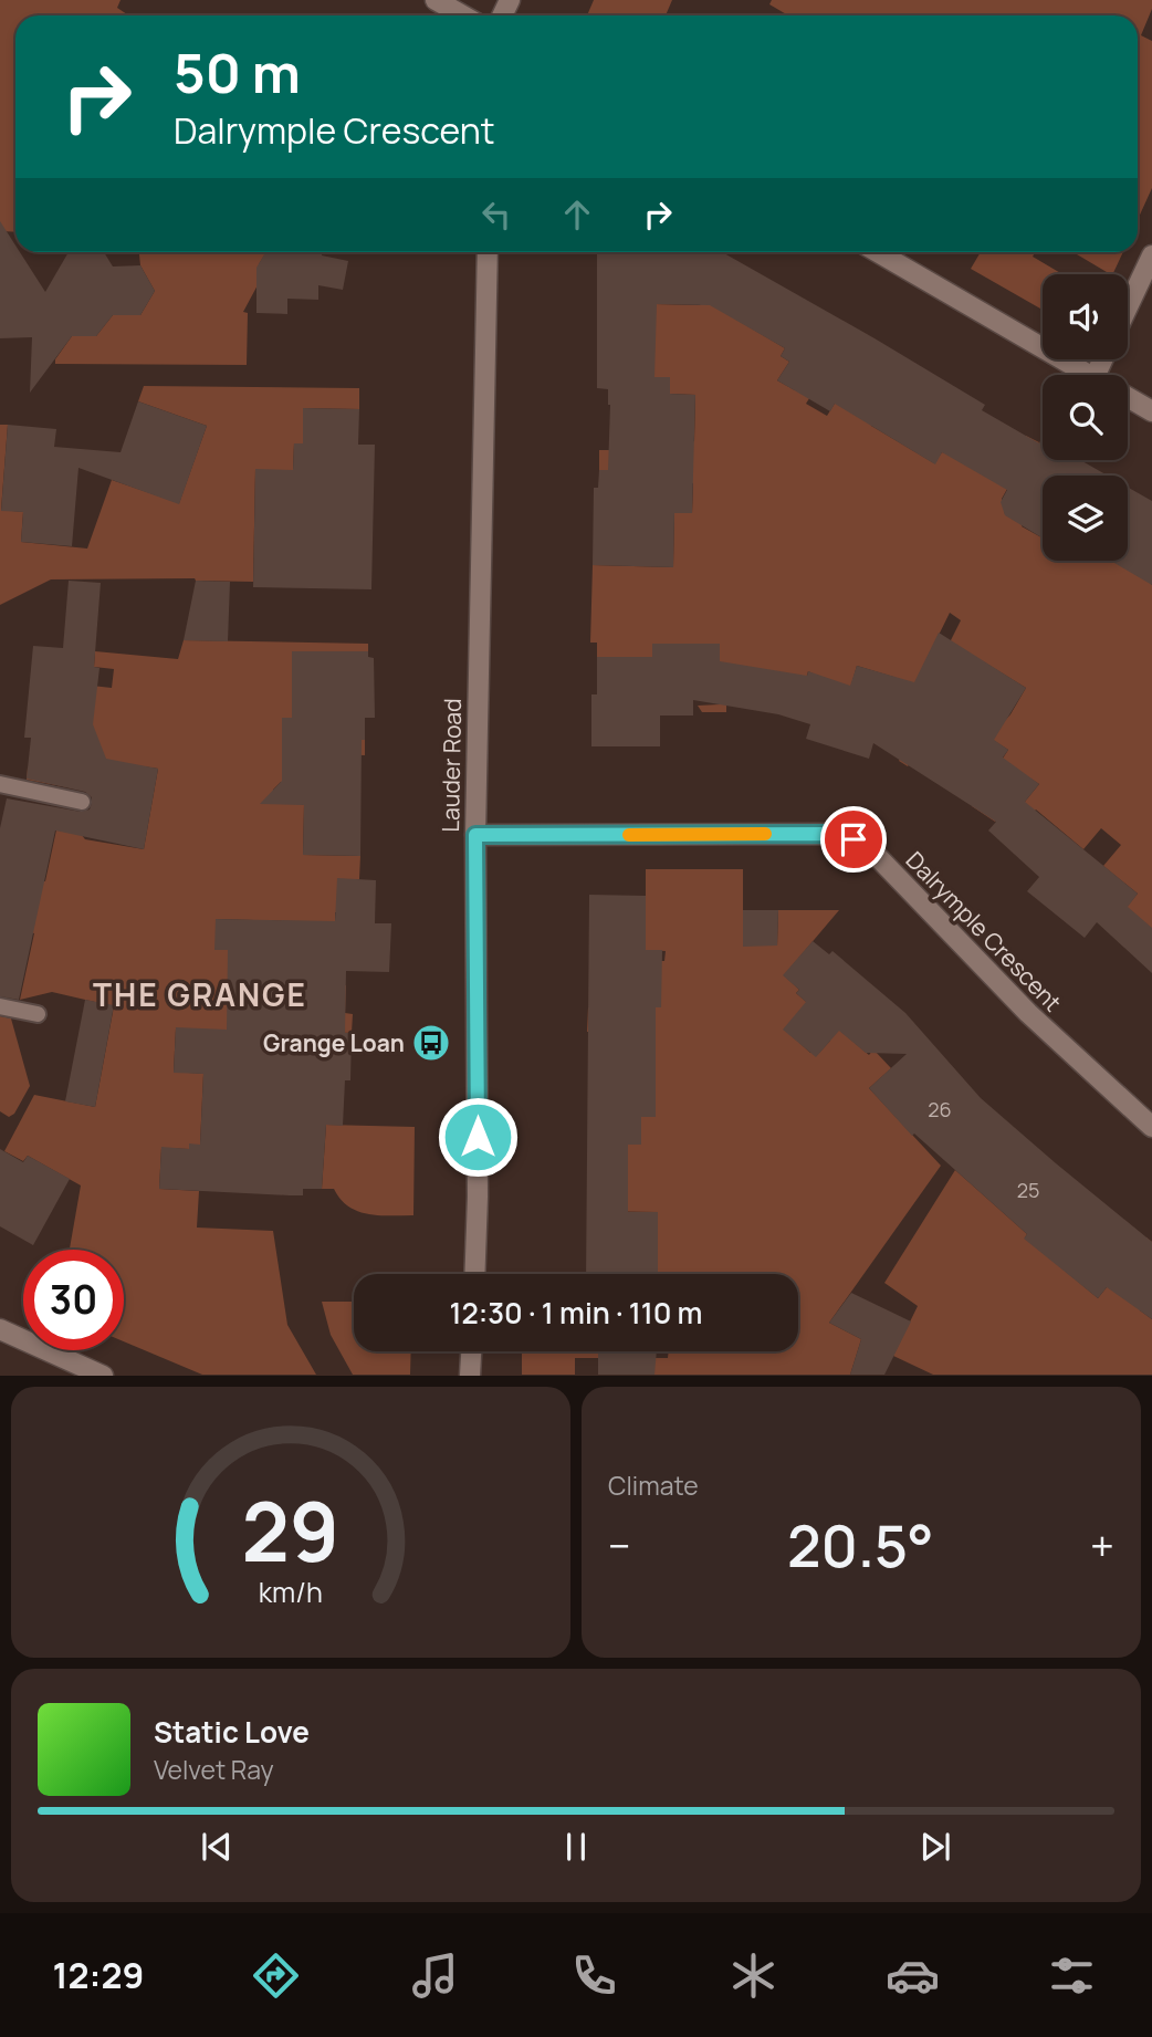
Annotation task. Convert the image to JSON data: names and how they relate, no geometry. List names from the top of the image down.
{
  "streets": {
    "street": ["Lauder Road", "Dalrymple Crescent"]
  },
  "crossings": [
    ["Lauder Road", "Dalrymple Crescent"]
  ],
  "districts": ["THE GRANGE"],
  "places": {
    "bus stop": ["Grange Loan"]
  },
  "house_numbers": ["26", "25"],
  "page": {
    "turn": ["50 m", "Dalrymple Crescent"],
    "limit": "30",
    "trip": "12:30 · 1 min · 110 m",
    "tile": "Climate",
    "heat": ["−", "20.5°", "+"],
    "song": ["Static Love", "Velvet Ray"],
    "tabs": "12:29",
    "gauge": ["29", "km/h"]
  }
}
